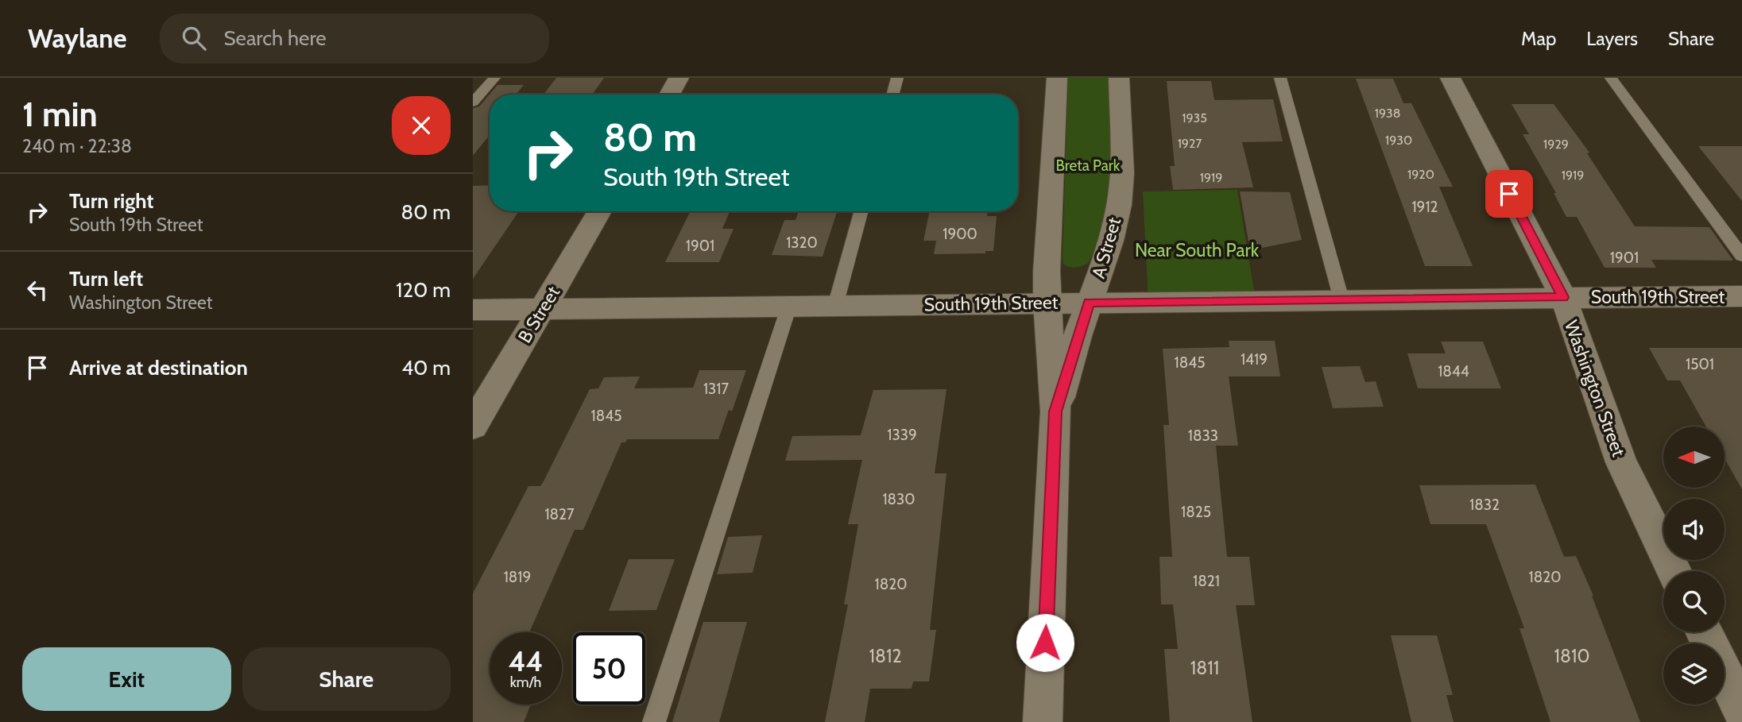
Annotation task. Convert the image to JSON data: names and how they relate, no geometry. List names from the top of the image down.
{
  "streets": {
    "street": [
      "A Street",
      "South 19th Street",
      "B Street",
      "Washington Street"
    ]
  },
  "crossings": [
    ["A Street", "South 19th Street"],
    ["South 19th Street", "B Street"],
    ["South 19th Street", "Washington Street"]
  ],
  "parks": ["Breta Park", "Near South Park"],
  "house_numbers": [
    "1938",
    "1935",
    "1930",
    "1927",
    "1929",
    "1920",
    "1919",
    "1919",
    "1912",
    "1900",
    "1320",
    "1901",
    "1901",
    "1419",
    "1845",
    "1501",
    "1844",
    "1317",
    "1845",
    "1339",
    "1833",
    "1830",
    "1832",
    "1825",
    "1827",
    "1819",
    "1820",
    "1821",
    "1820",
    "1812",
    "1810",
    "1811"
  ],
  "north": "left",
  "page": {
    "header": "Waylane",
    "search": "Search here",
    "nav": ["Map", "Layers", "Share"],
    "heading": ["1 min", "240 m · 22:38"],
    "turn": ["80 m", "South 19th Street"],
    "list": [
      {
        "name": "Turn right",
        "note": "South 19th Street",
        "value": "80 m"
      },
      {
        "name": "Turn left",
        "note": "Washington Street",
        "value": "120 m"
      },
      {
        "name": "Arrive at destination",
        "value": "40 m"
      }
    ],
    "speed": "44 km/h",
    "limit": "50",
    "buttons": ["Exit", "Share"]
  }
}
